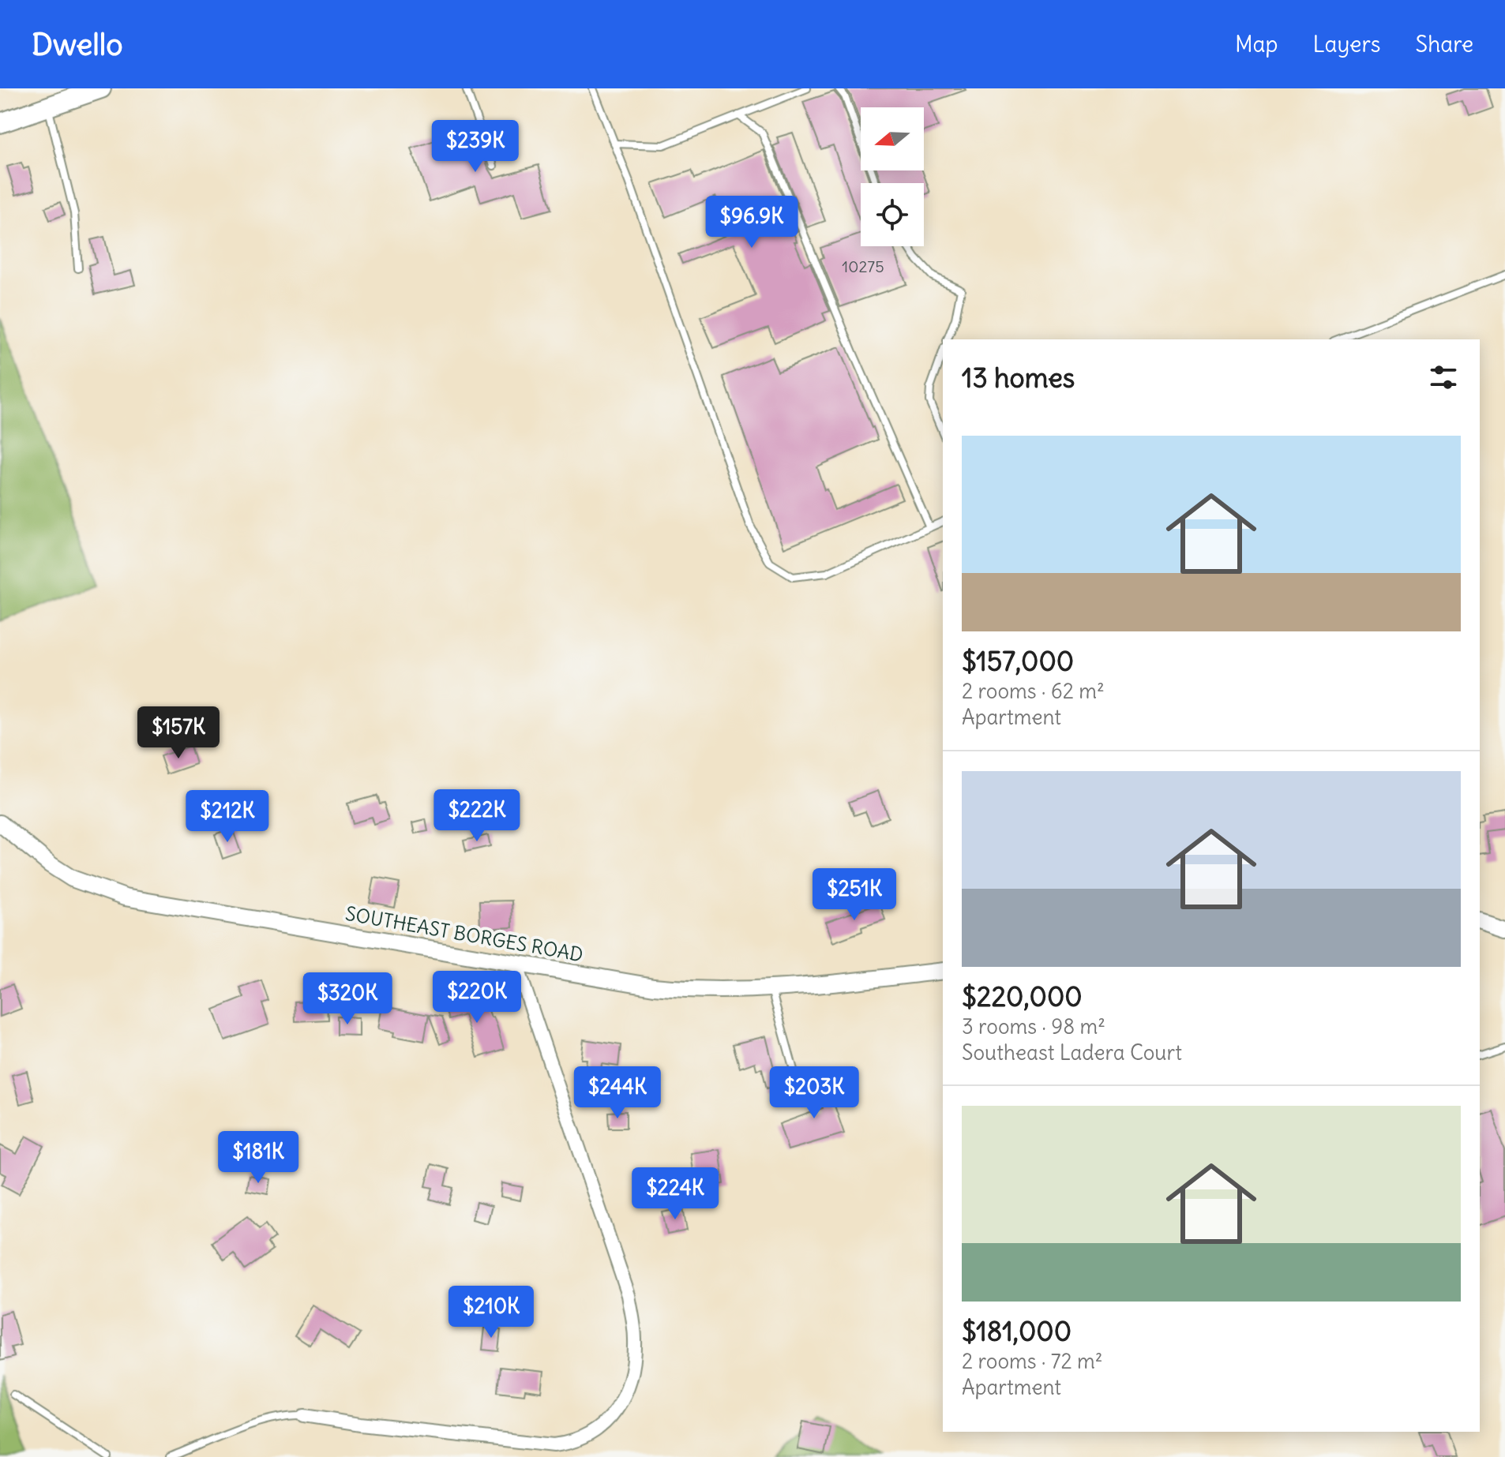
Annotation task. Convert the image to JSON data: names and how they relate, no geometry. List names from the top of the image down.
{
  "streets": {
    "street": ["SOUTHEAST BORGES ROAD"]
  },
  "house_numbers": ["10275"],
  "north": "left",
  "page": {
    "header": "Dwello",
    "nav": ["Map", "Layers", "Share"],
    "price": [
      "$239K",
      "$96.9K",
      "$157K",
      "$222K",
      "$212K",
      "$251K",
      "$220K",
      "$320K",
      "$244K",
      "$203K",
      "$181K",
      "$224K",
      "$210K"
    ],
    "heading": "13 homes",
    "list": [
      {
        "name": "$157,000",
        "note": "2 rooms · 62 m² · Apartment"
      },
      {
        "name": "$220,000",
        "note": "3 rooms · 98 m² · Southeast Ladera Court"
      },
      {
        "name": "$181,000",
        "note": "2 rooms · 72 m² · Apartment"
      }
    ]
  }
}
